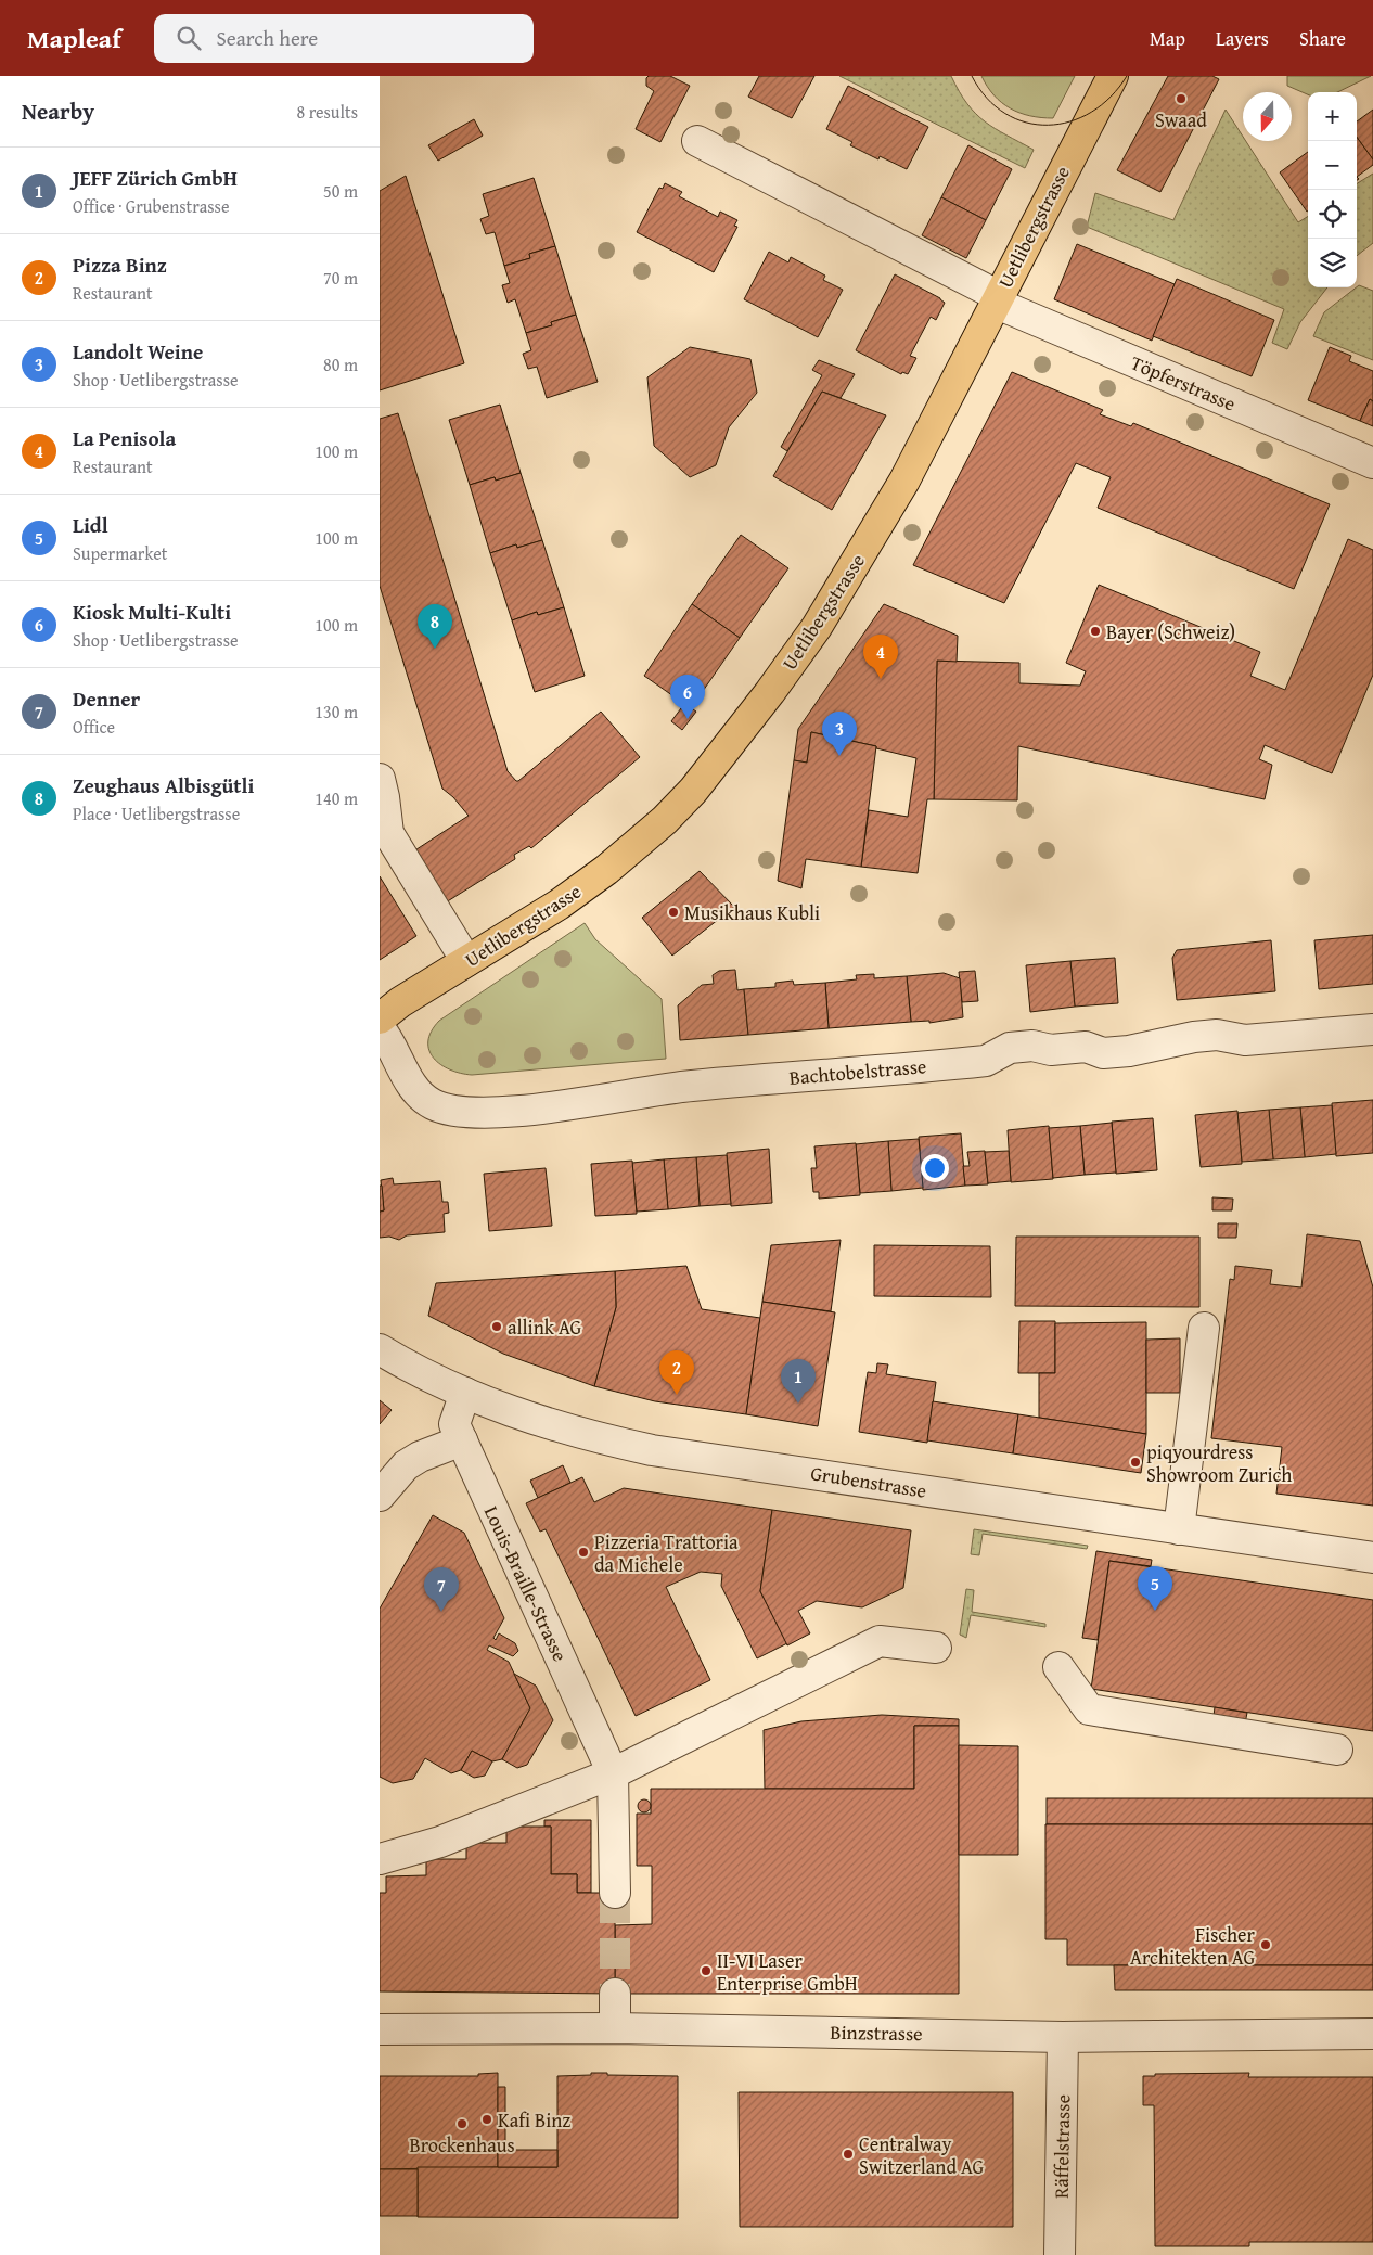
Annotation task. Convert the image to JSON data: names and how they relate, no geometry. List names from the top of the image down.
{
  "streets": {
    "main road": ["Uetlibergstrasse"],
    "street": [
      "Töpferstrasse",
      "Bachtobelstrasse",
      "Grubenstrasse",
      "Louis-Braille-Strasse",
      "Binzstrasse",
      "Räffelstrasse"
    ]
  },
  "crossings": [
    ["Uetlibergstrasse", "Töpferstrasse"],
    ["Grubenstrasse", "Louis-Braille-Strasse"],
    ["Binzstrasse", "Räffelstrasse"]
  ],
  "places": [
    "Swaad",
    "Bayer (Schweiz)",
    "Musikhaus Kubli",
    "allink AG",
    "piqyourdress Showroom Zurich",
    "Pizzeria Trattoria da Michele",
    "Fischer Architekten AG",
    "II-VI Laser Enterprise GmbH",
    "Kafi Binz",
    "Brockenhaus",
    "Centralway Switzerland AG"
  ],
  "north": "bottom",
  "page": {
    "header": "Mapleaf",
    "search": "Search here",
    "nav": ["Map", "Layers", "Share"],
    "heading": ["Nearby", "8 results"],
    "map_buttons": ["+", "−"],
    "list": [
      {
        "mark": "1",
        "name": "JEFF Zürich GmbH",
        "note": "Office · Grubenstrasse",
        "value": "50 m"
      },
      {
        "mark": "2",
        "name": "Pizza Binz",
        "note": "Restaurant",
        "value": "70 m"
      },
      {
        "mark": "3",
        "name": "Landolt Weine",
        "note": "Shop · Uetlibergstrasse",
        "value": "80 m"
      },
      {
        "mark": "4",
        "name": "La Penisola",
        "note": "Restaurant",
        "value": "100 m"
      },
      {
        "mark": "5",
        "name": "Lidl",
        "note": "Supermarket",
        "value": "100 m"
      },
      {
        "mark": "6",
        "name": "Kiosk Multi-Kulti",
        "note": "Shop · Uetlibergstrasse",
        "value": "100 m"
      },
      {
        "mark": "7",
        "name": "Denner",
        "note": "Office",
        "value": "130 m"
      },
      {
        "mark": "8",
        "name": "Zeughaus Albisgütli",
        "note": "Place · Uetlibergstrasse",
        "value": "140 m"
      }
    ],
    "pins": [
      "8",
      "4",
      "6",
      "3",
      "2",
      "1",
      "5",
      "7"
    ]
  }
}
